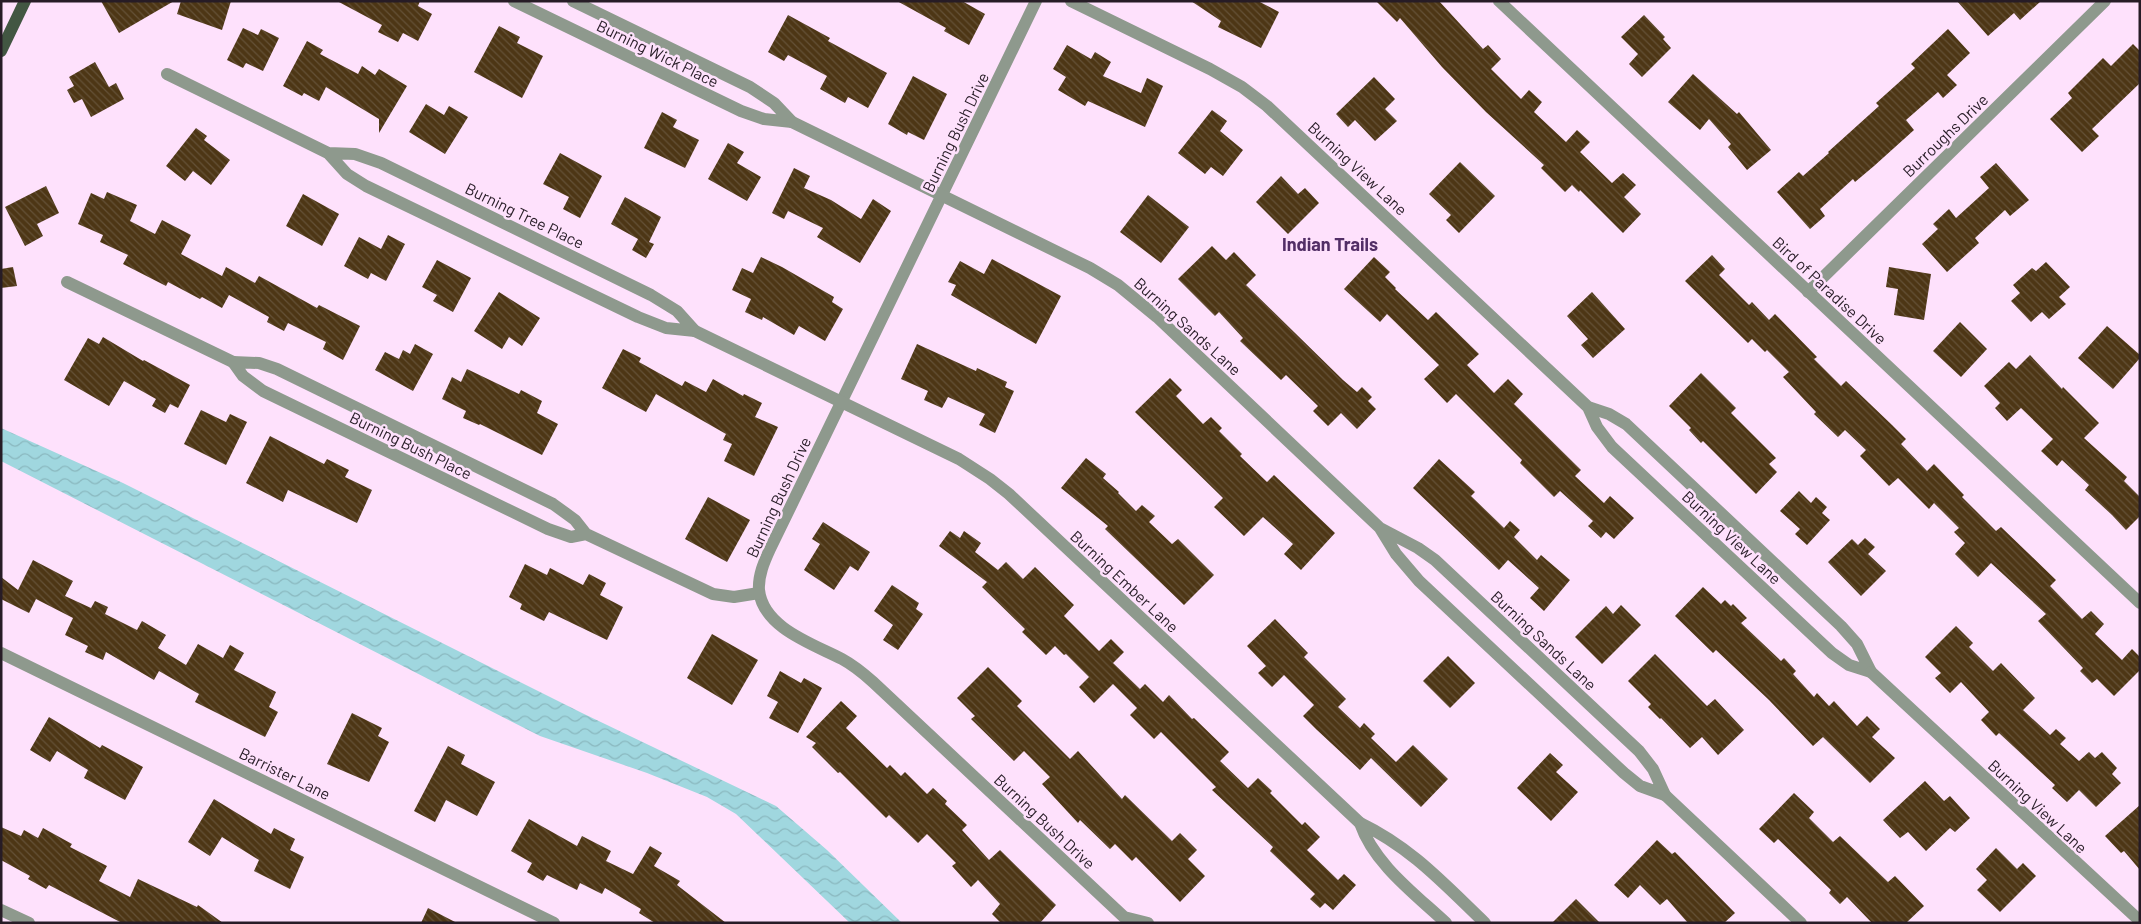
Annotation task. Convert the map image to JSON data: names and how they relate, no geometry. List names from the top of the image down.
{
  "streets": {
    "street": [
      "Burning Wick Place",
      "Burning Bush Drive",
      "Burroughs Drive",
      "Burning View Lane",
      "Burning Tree Place",
      "Bird of Paradise Drive",
      "Burning Sands Lane",
      "Burning Bush Place",
      "Burning Ember Lane",
      "Barrister Lane"
    ]
  },
  "crossings": [
    ["Burning Wick Place", "Burning Bush Drive"],
    ["Burning Wick Place", "Burning Sands Lane"],
    ["Burning Bush Drive", "Burning Tree Place"],
    ["Burning Bush Drive", "Burning Sands Lane"],
    ["Burning Bush Drive", "Burning Bush Place"],
    ["Burning Bush Drive", "Burning Ember Lane"],
    ["Burroughs Drive", "Bird of Paradise Drive"],
    ["Burning Tree Place", "Burning Ember Lane"]
  ],
  "districts": ["Indian Trails"]
}
